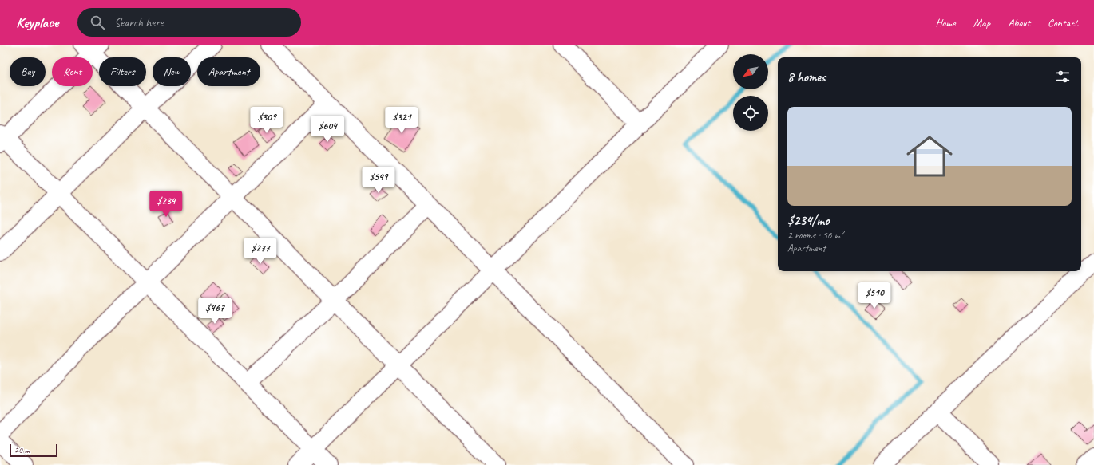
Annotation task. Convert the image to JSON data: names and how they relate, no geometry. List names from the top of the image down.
{
  "scale_bar": "20 m",
  "north": "bottom left",
  "page": {
    "header": "Keyplace",
    "search": "Search here",
    "nav": [
      "Home",
      "Map",
      "About",
      "Contact"
    ],
    "chip": [
      "Buy",
      "Rent",
      "Filters",
      "New",
      "Apartment"
    ],
    "heading": "8 homes",
    "list": [
      {
        "name": "$234/mo",
        "note": "2 rooms · 56 m² · Apartment"
      }
    ],
    "price": [
      "$309",
      "$321",
      "$604",
      "$549",
      "$234",
      "$277",
      "$510",
      "$467"
    ],
    "scale": "20 m"
  }
}
